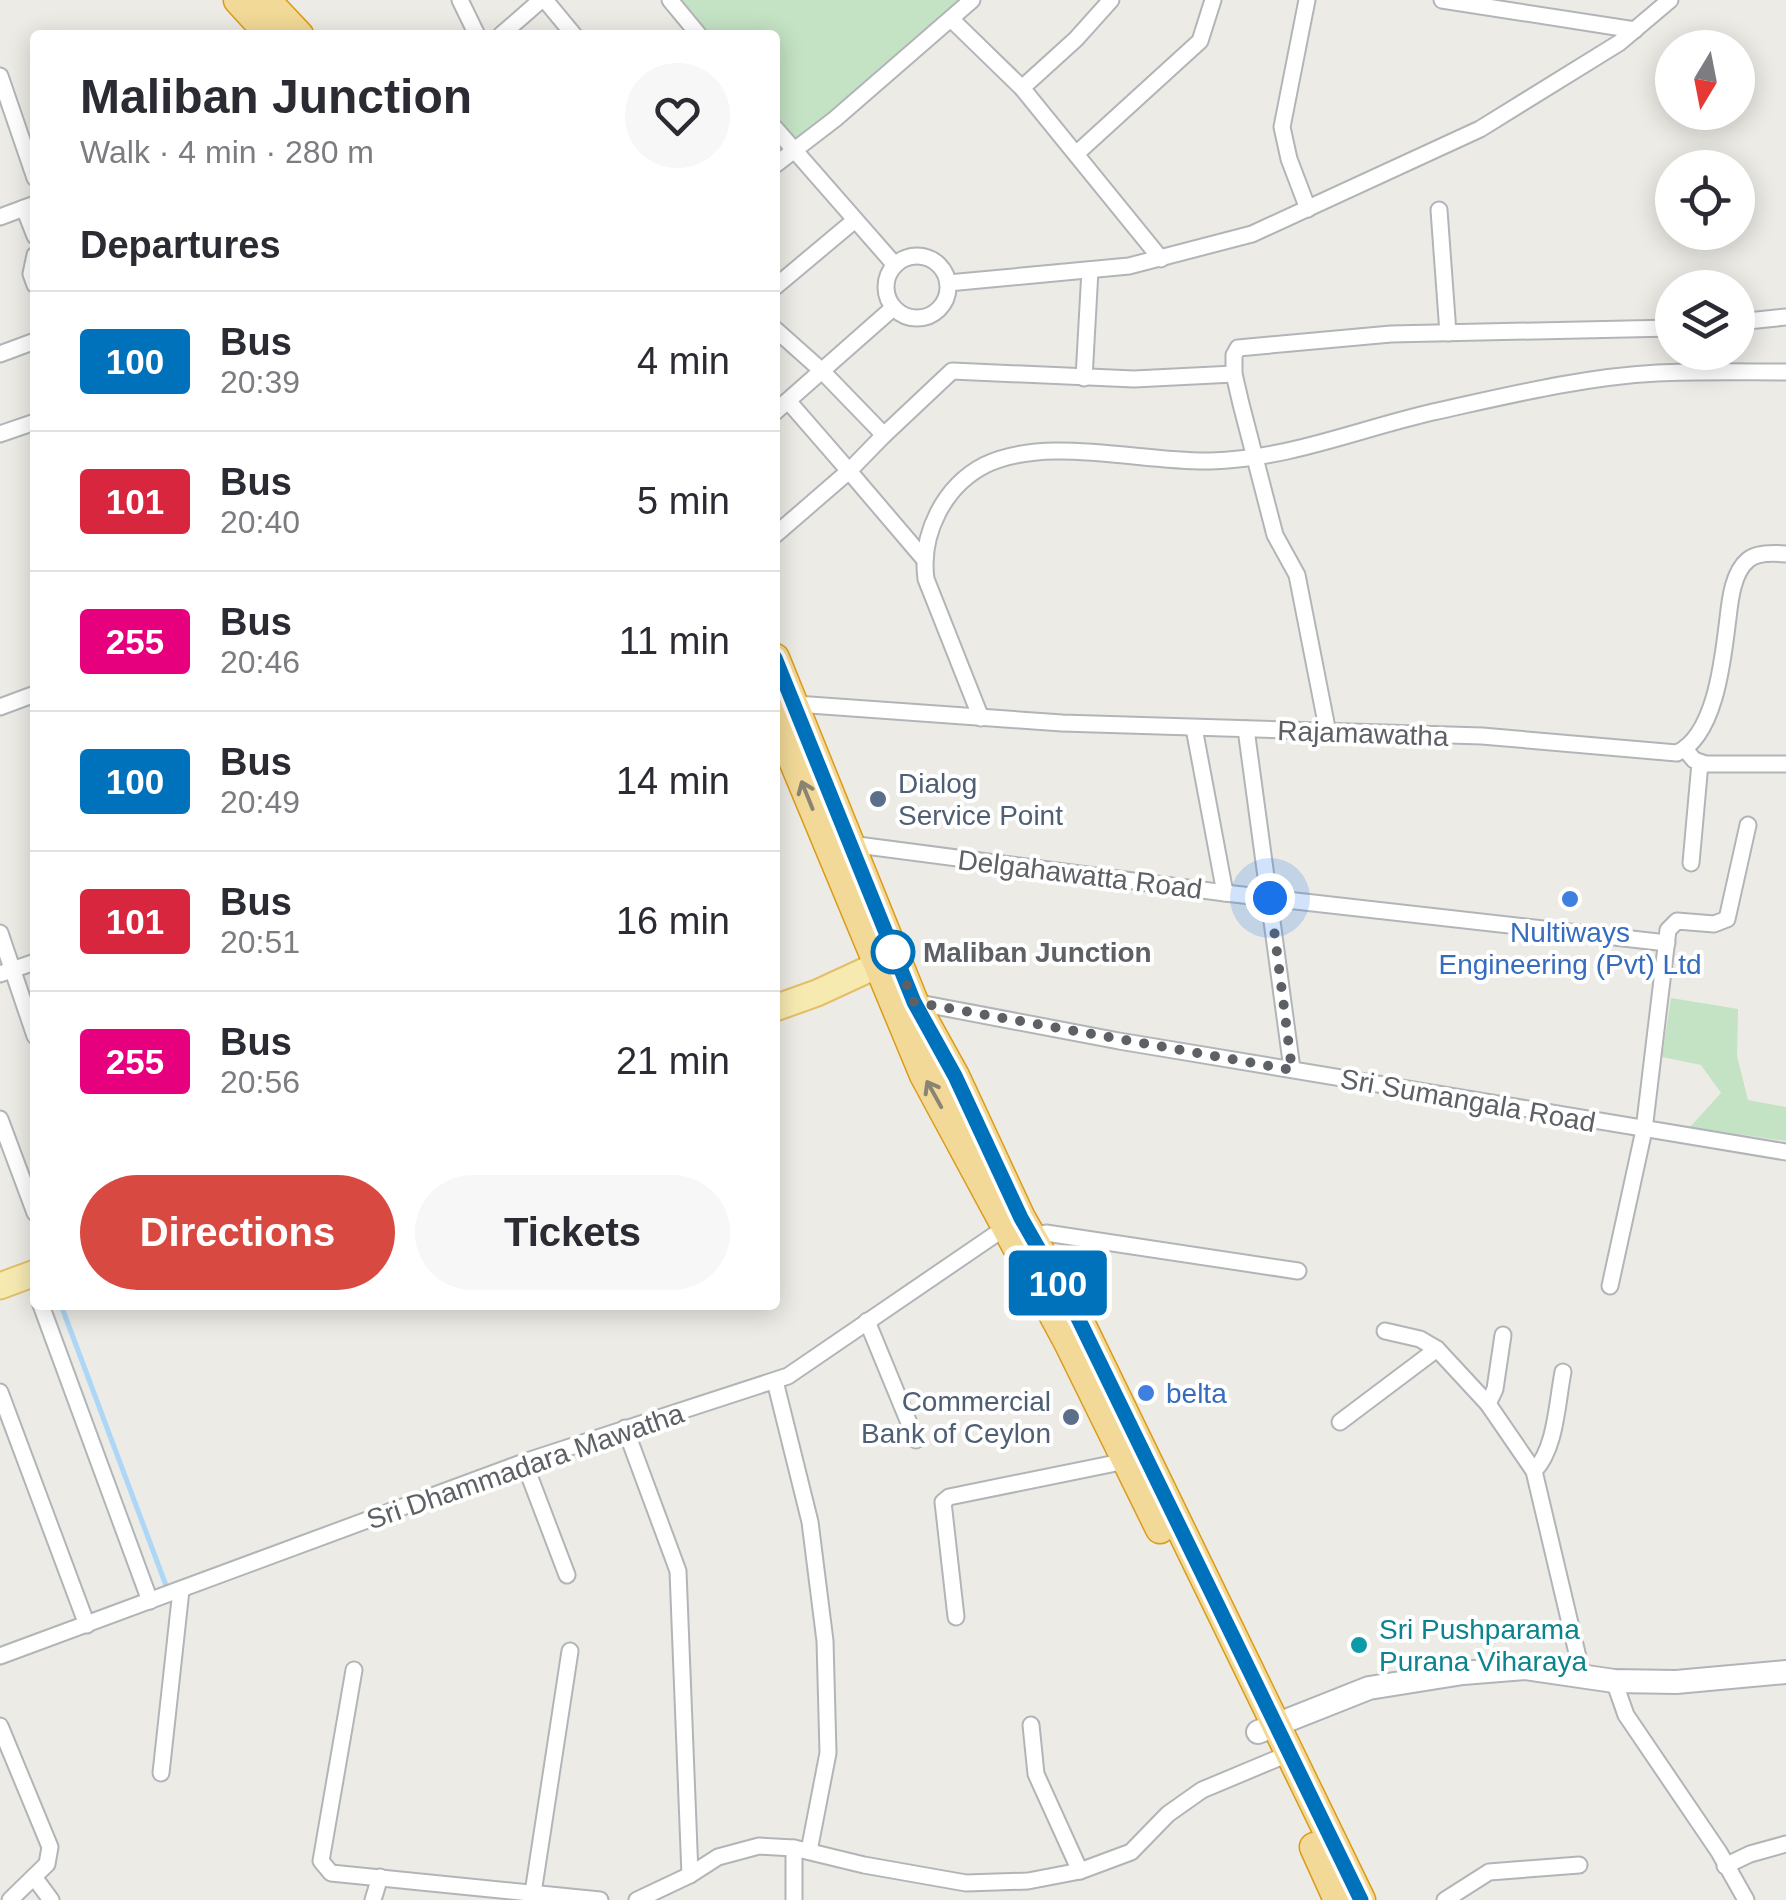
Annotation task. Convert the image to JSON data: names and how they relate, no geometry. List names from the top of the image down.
{
  "streets": {
    "street": [
      "Rajamawatha",
      "Delgahawatta Road",
      "Sri Sumangala Road",
      "Sri Dhammadara Mawatha"
    ]
  },
  "places": [
    "Dialog Service Point",
    "Nultiways Engineering (Pvt) Ltd",
    "Maliban Junction",
    "belta",
    "Commercial Bank of Ceylon",
    "Sri Pushparama Purana Viharaya"
  ],
  "lines": ["bus line 100"],
  "north": "bottom",
  "page": {
    "on_map": "100",
    "heading": [
      ["Maliban Junction", "Walk · 4 min · 280 m"],
      "Departures"
    ],
    "list": [
      {
        "mark": "100",
        "name": "Bus",
        "note": "20:39",
        "value": "4 min"
      },
      {
        "mark": "101",
        "name": "Bus",
        "note": "20:40",
        "value": "5 min"
      },
      {
        "mark": "255",
        "name": "Bus",
        "note": "20:46",
        "value": "11 min"
      },
      {
        "mark": "100",
        "name": "Bus",
        "note": "20:49",
        "value": "14 min"
      },
      {
        "mark": "101",
        "name": "Bus",
        "note": "20:51",
        "value": "16 min"
      },
      {
        "mark": "255",
        "name": "Bus",
        "note": "20:56",
        "value": "21 min"
      }
    ],
    "buttons": ["Directions", "Tickets"]
  }
}
